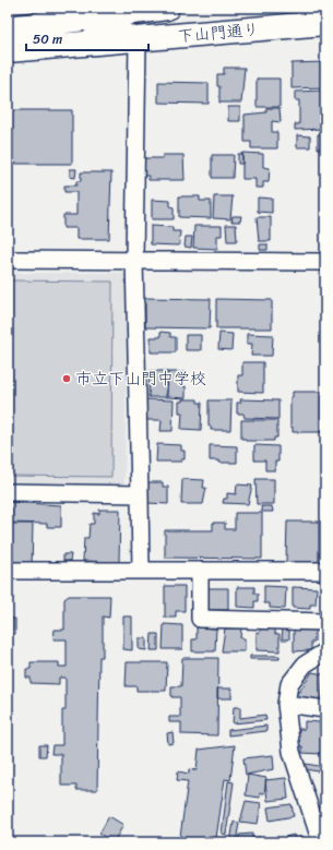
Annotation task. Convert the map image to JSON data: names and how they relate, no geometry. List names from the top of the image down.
{
  "streets": {
    "main road": ["下山門通り"]
  },
  "places": ["市立下山門中学校"],
  "scale_bar": "50 m"
}
